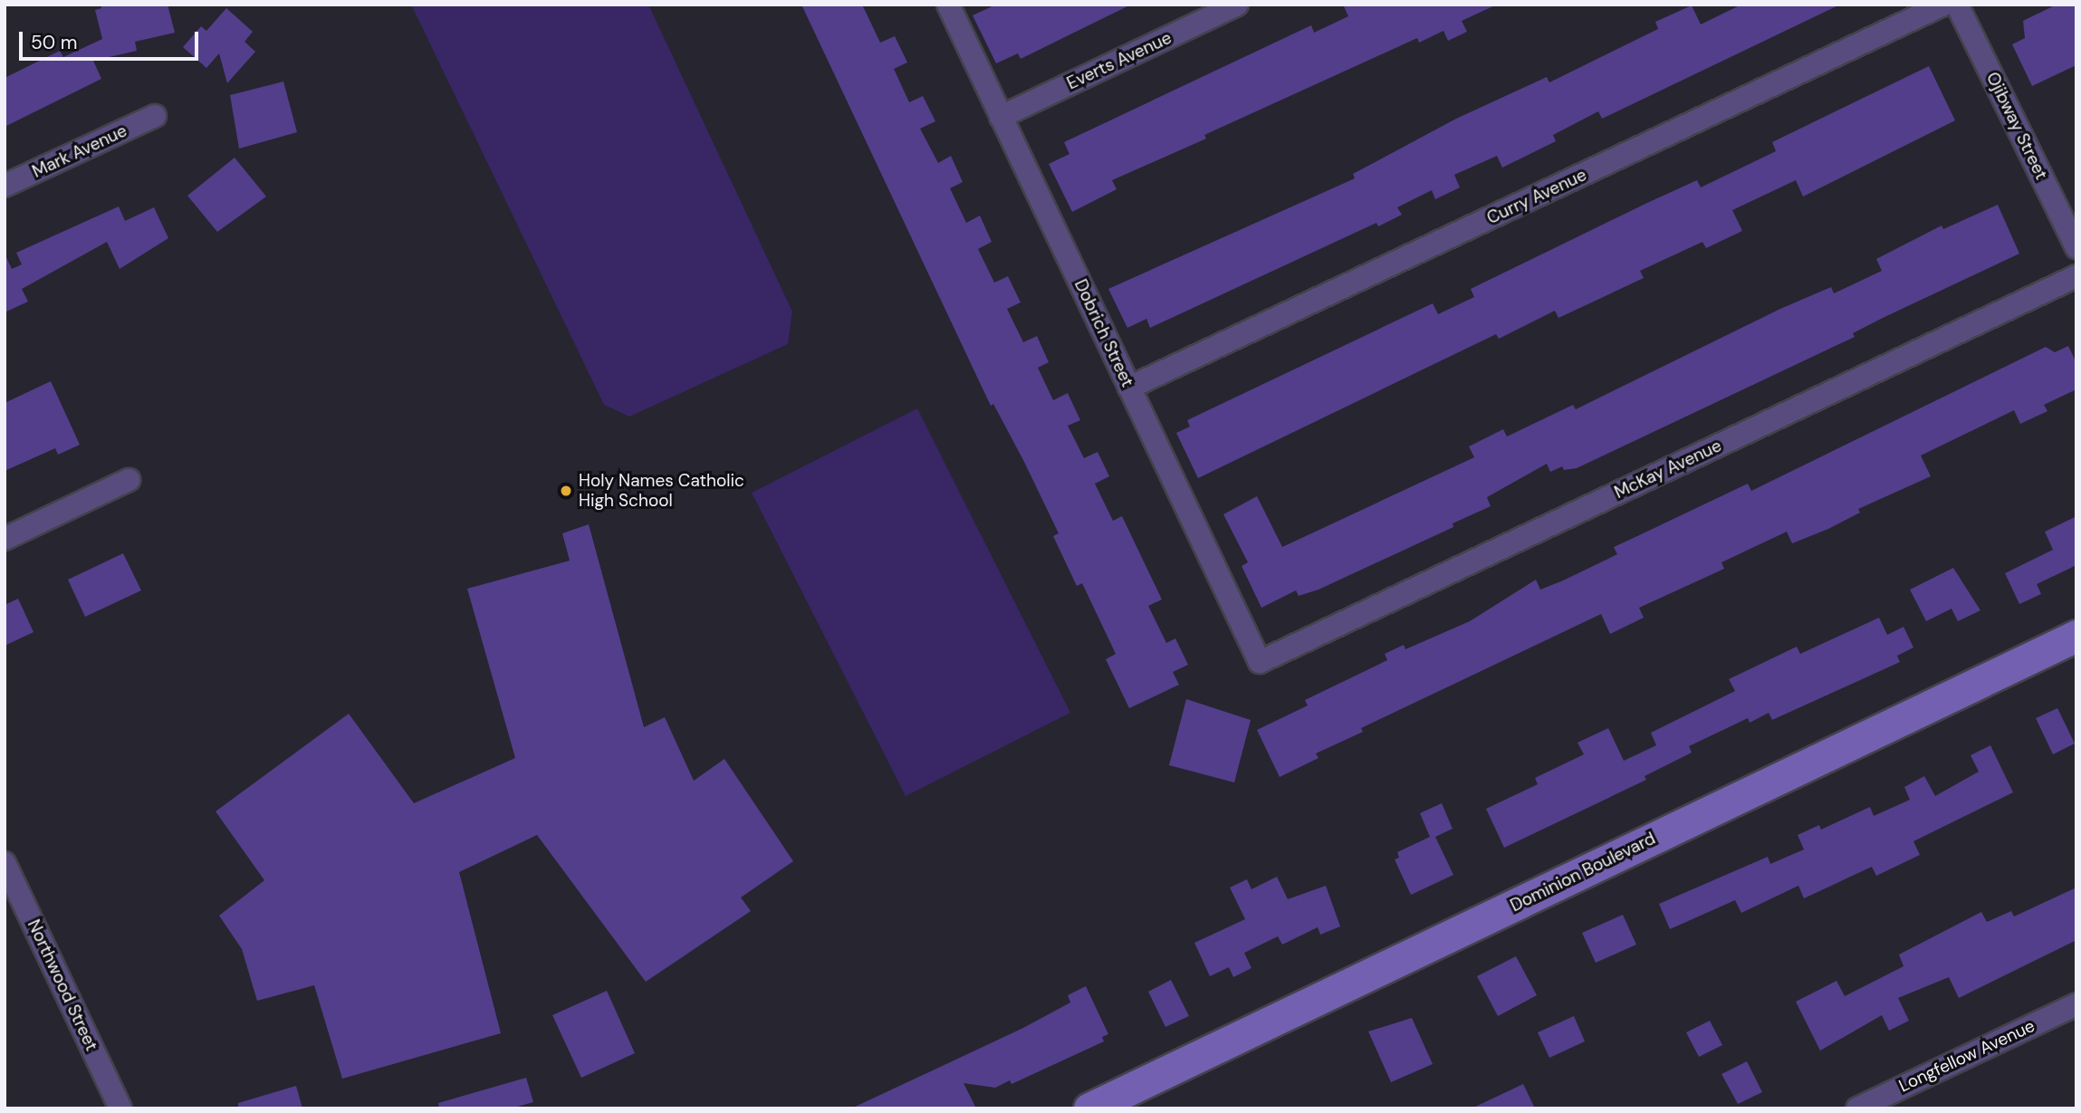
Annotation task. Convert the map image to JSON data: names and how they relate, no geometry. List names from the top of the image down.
{
  "streets": {
    "street": [
      "Everts Avenue",
      "Ojibway Street",
      "Mark Avenue",
      "Curry Avenue",
      "Dobrich Street",
      "McKay Avenue",
      "Dominion Boulevard",
      "Northwood Street",
      "Longfellow Avenue"
    ]
  },
  "crossings": [
    ["Everts Avenue", "Dobrich Street"],
    ["Curry Avenue", "Dobrich Street"],
    ["Dobrich Street", "McKay Avenue"]
  ],
  "places": ["Holy Names Catholic High School"],
  "scale_bar": "50 m"
}
